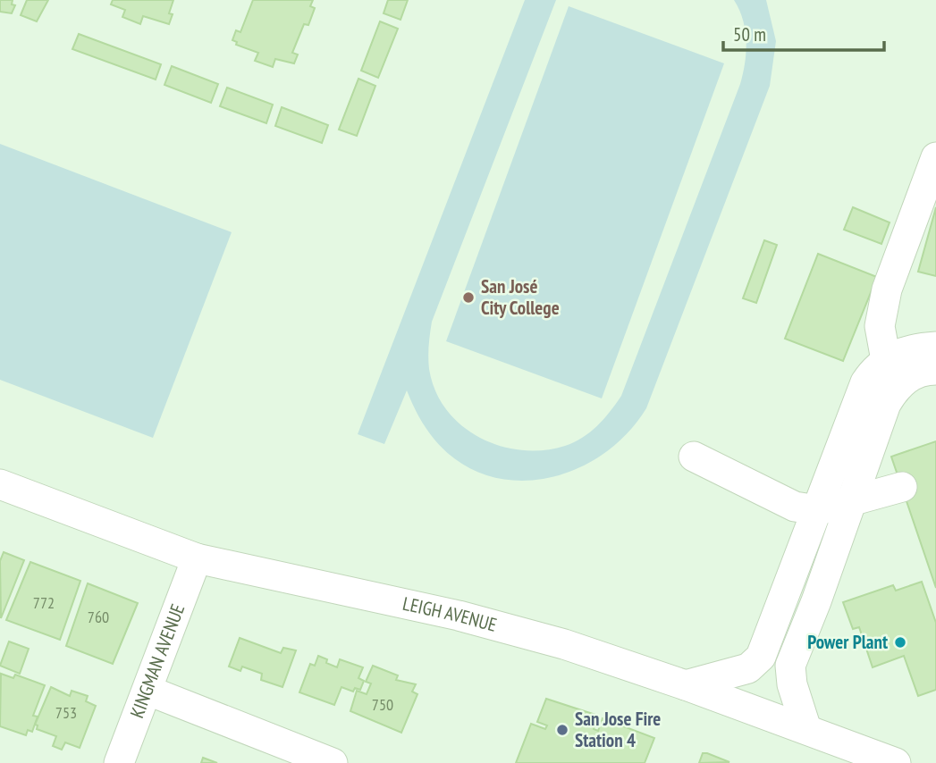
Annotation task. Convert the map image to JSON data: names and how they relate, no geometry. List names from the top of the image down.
{
  "streets": {
    "street": ["LEIGH AVENUE", "KINGMAN AVENUE"]
  },
  "crossings": [
    ["LEIGH AVENUE", "KINGMAN AVENUE"]
  ],
  "places": ["San José City College", "Power Plant", "San Jose Fire Station 4"],
  "house_numbers": [
    "772",
    "760",
    "750",
    "753"
  ],
  "scale_bar": "50 m"
}
